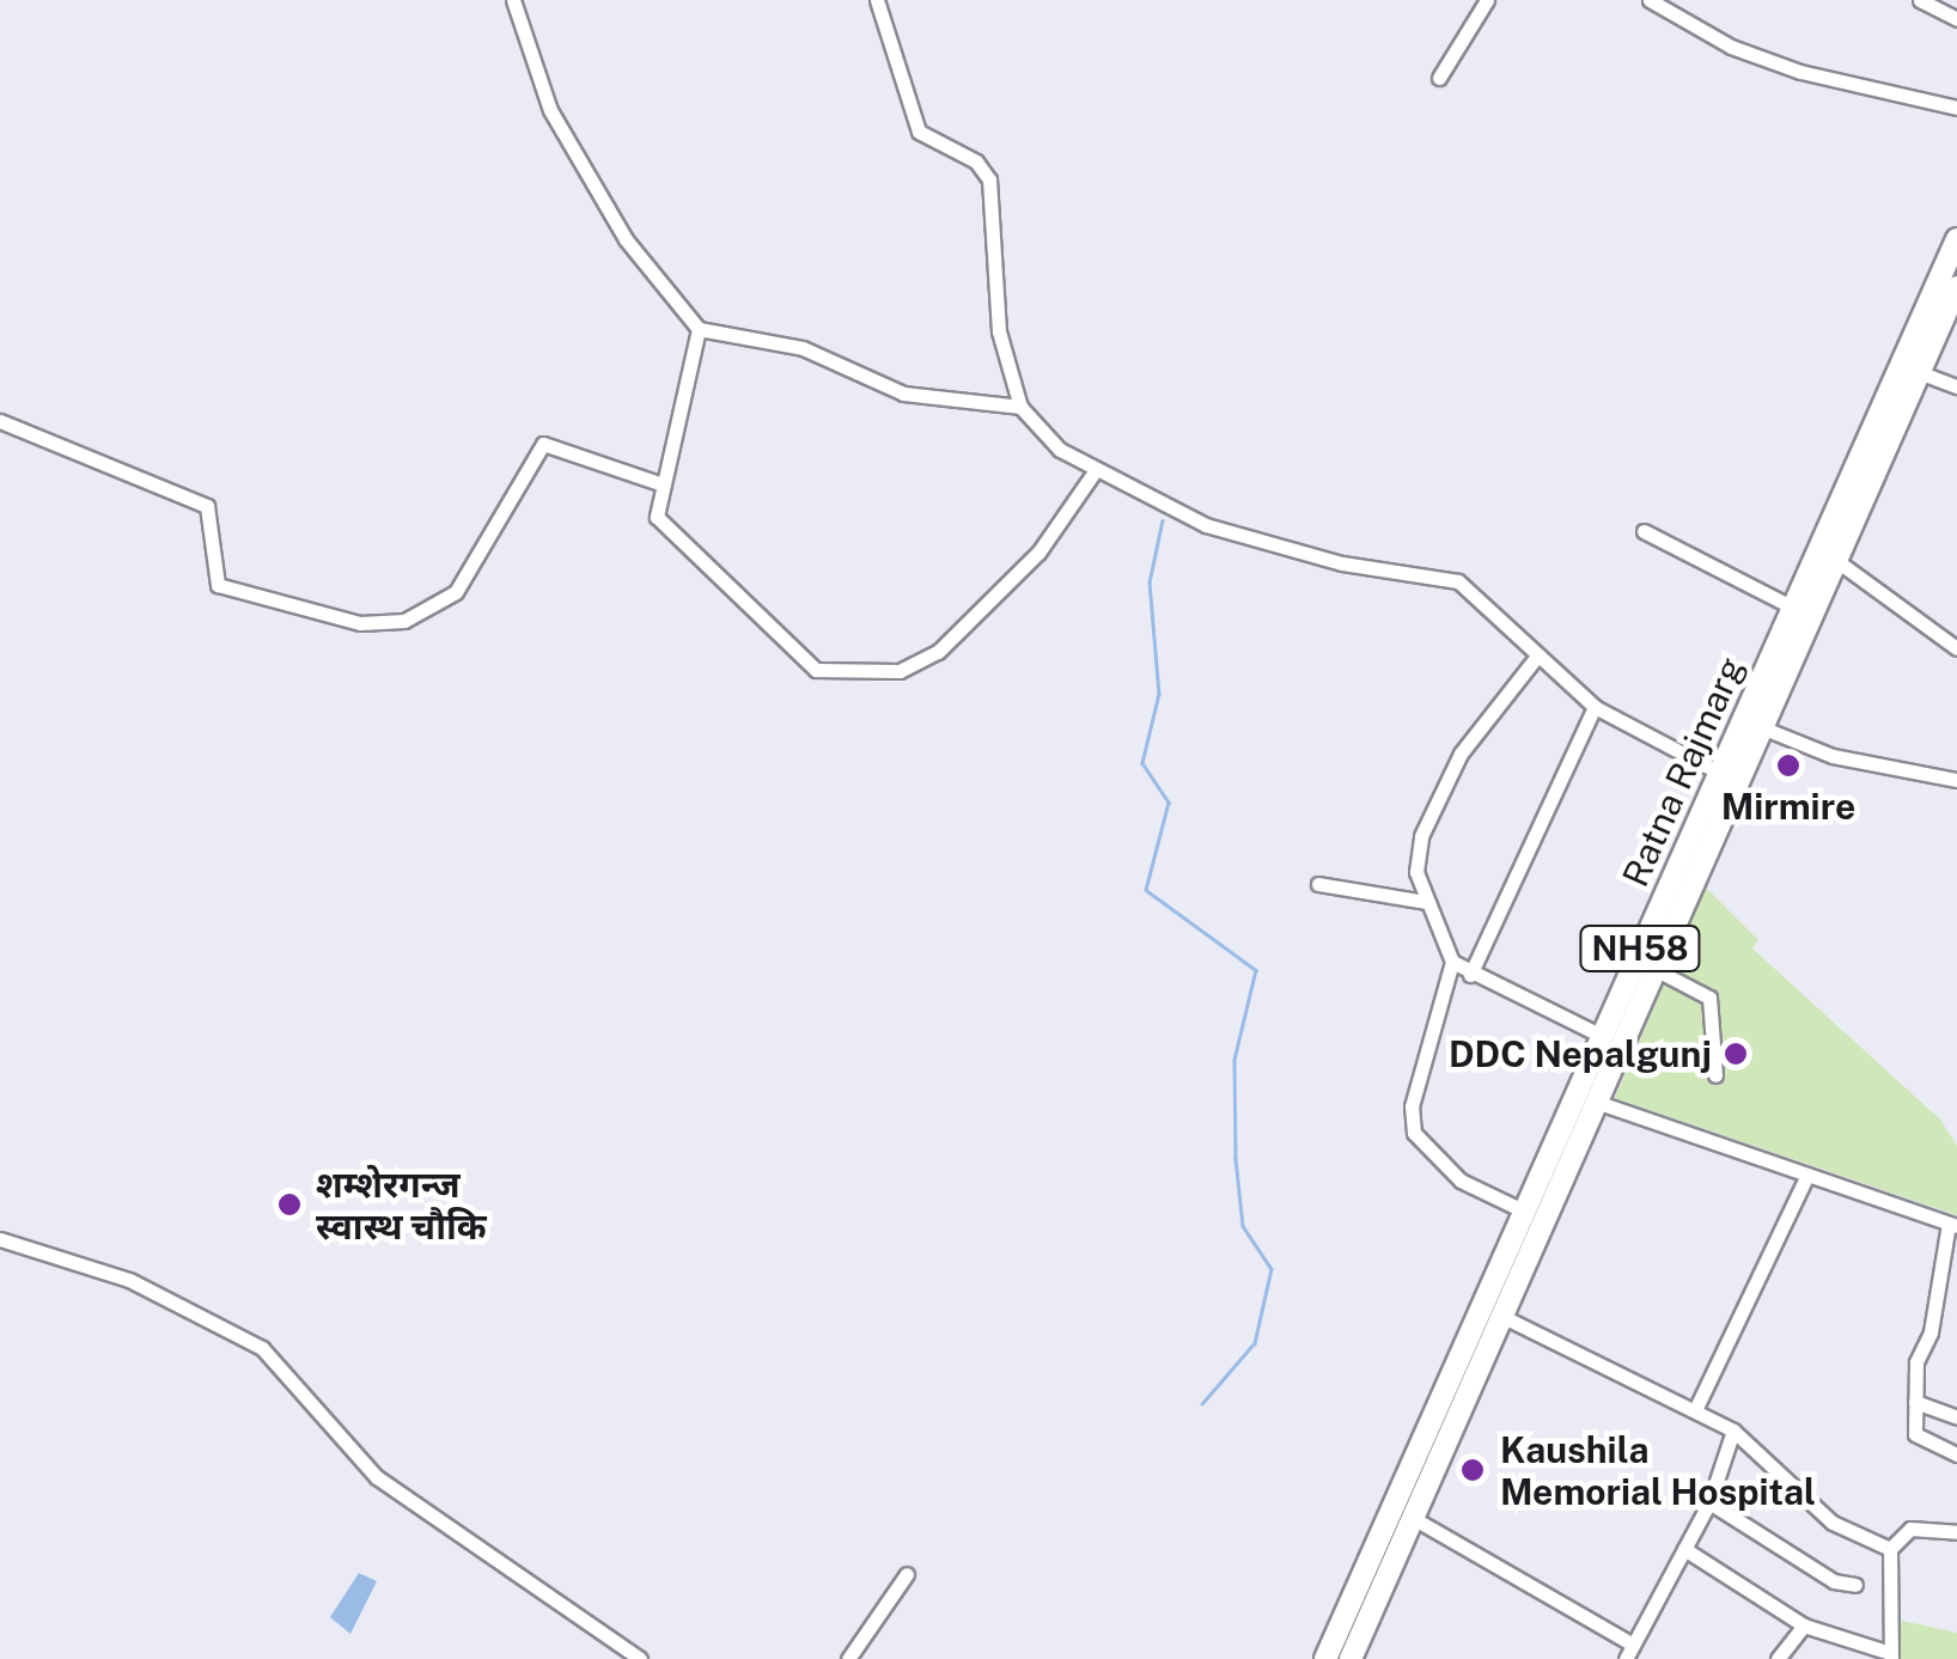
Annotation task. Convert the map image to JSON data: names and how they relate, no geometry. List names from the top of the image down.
{
  "streets": {
    "highway": ["Ratna Rajmarg", "NH58"]
  },
  "places": [
    "Mirmire",
    "DDC Nepalgunj",
    "शम्शेरगन्ज स्वास्थ चौकि",
    "Kaushila Memorial Hospital"
  ]
}
